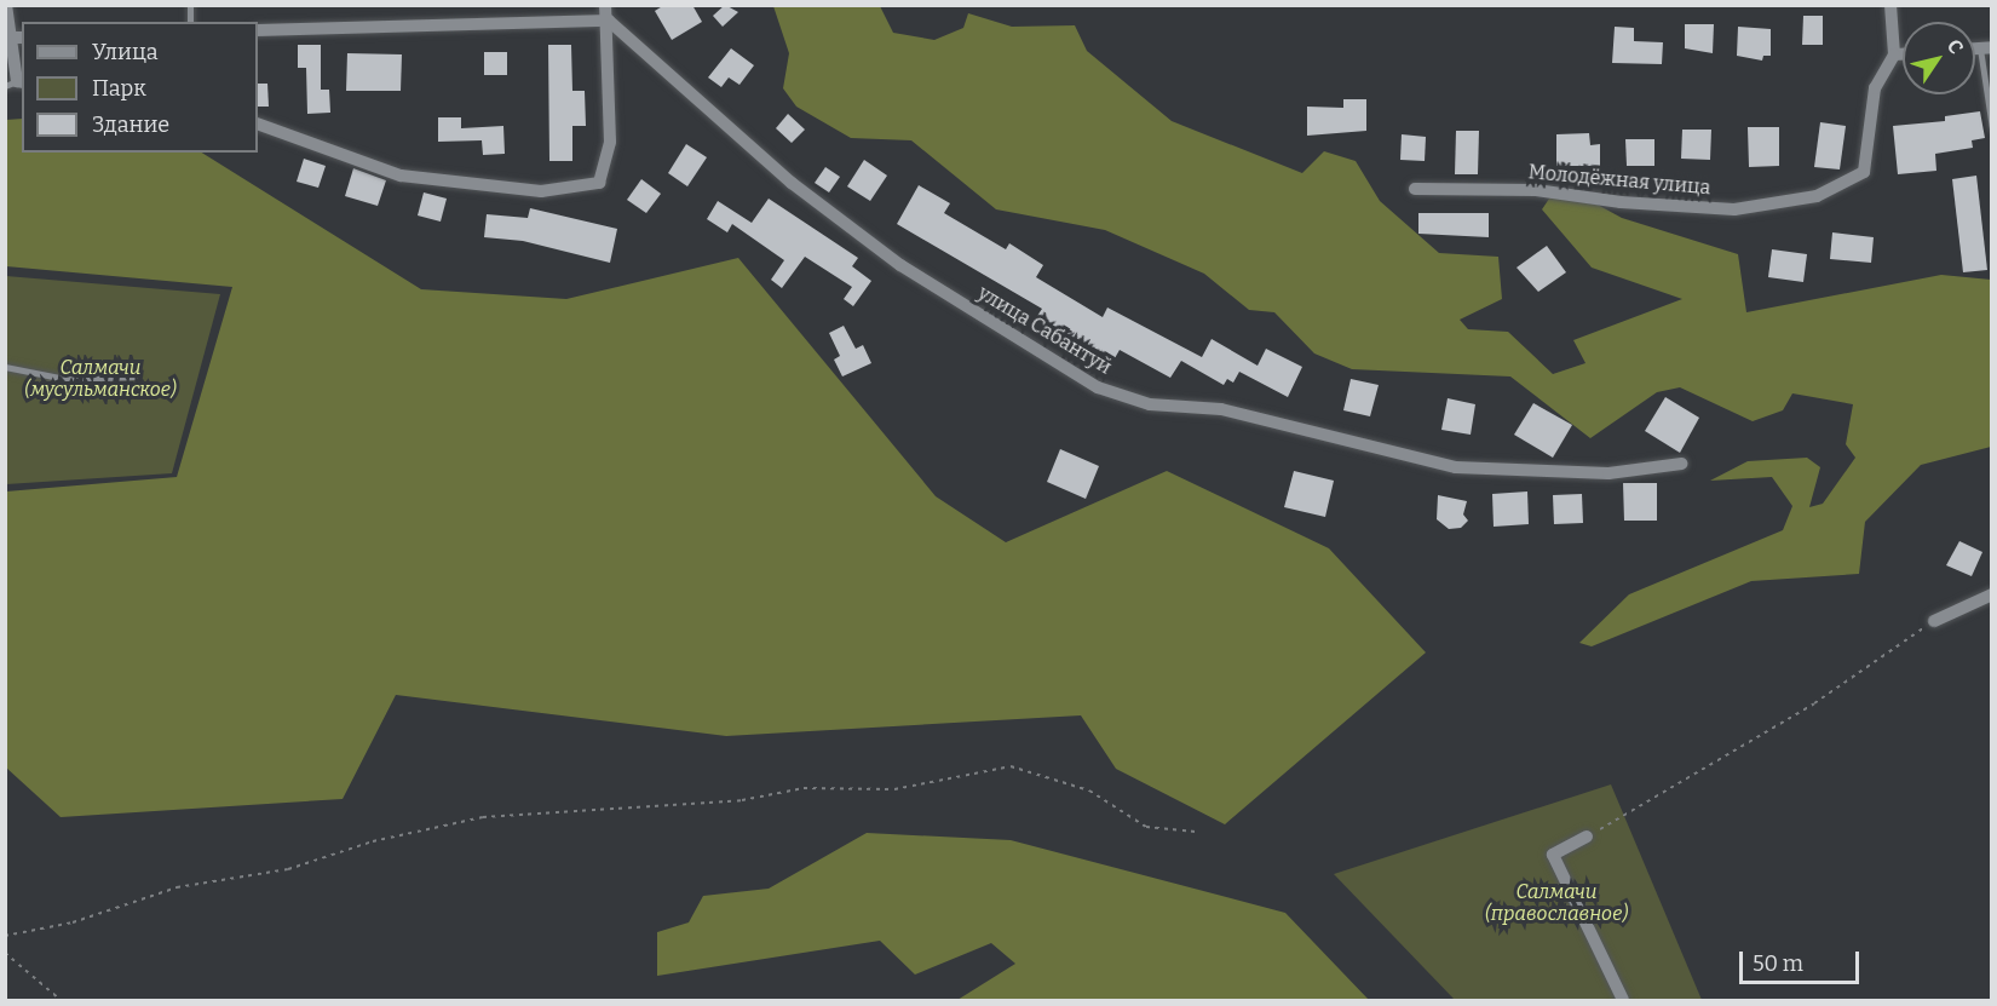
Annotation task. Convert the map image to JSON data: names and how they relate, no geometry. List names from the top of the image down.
{
  "streets": {
    "street": ["Молодёжная улица", "улица Сабантуй"]
  },
  "parks": ["Салмачи (мусульманское)", "Салмачи (православное)"],
  "legend": ["Улица", "Парк", "Здание"],
  "scale_bar": "50 m",
  "north": "top right"
}
